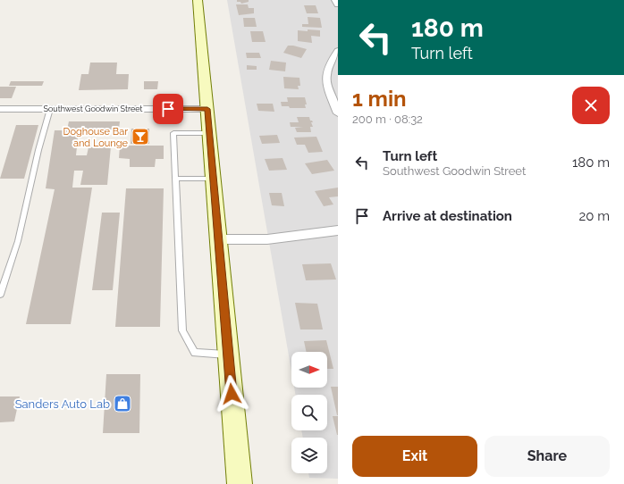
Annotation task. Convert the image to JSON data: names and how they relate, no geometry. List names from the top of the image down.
{
  "streets": {
    "street": ["Southwest Goodwin Street"]
  },
  "places": {
    "bar": ["Doghouse Bar and Lounge"],
    "shop": ["Sanders Auto Lab"]
  },
  "north": "right",
  "page": {
    "turn": ["180 m", "Turn left"],
    "heading": ["1 min", "200 m · 08:32"],
    "list": [
      {
        "name": "Turn left",
        "note": "Southwest Goodwin Street",
        "value": "180 m"
      },
      {
        "name": "Arrive at destination",
        "value": "20 m"
      }
    ],
    "buttons": ["Exit", "Share"]
  }
}
